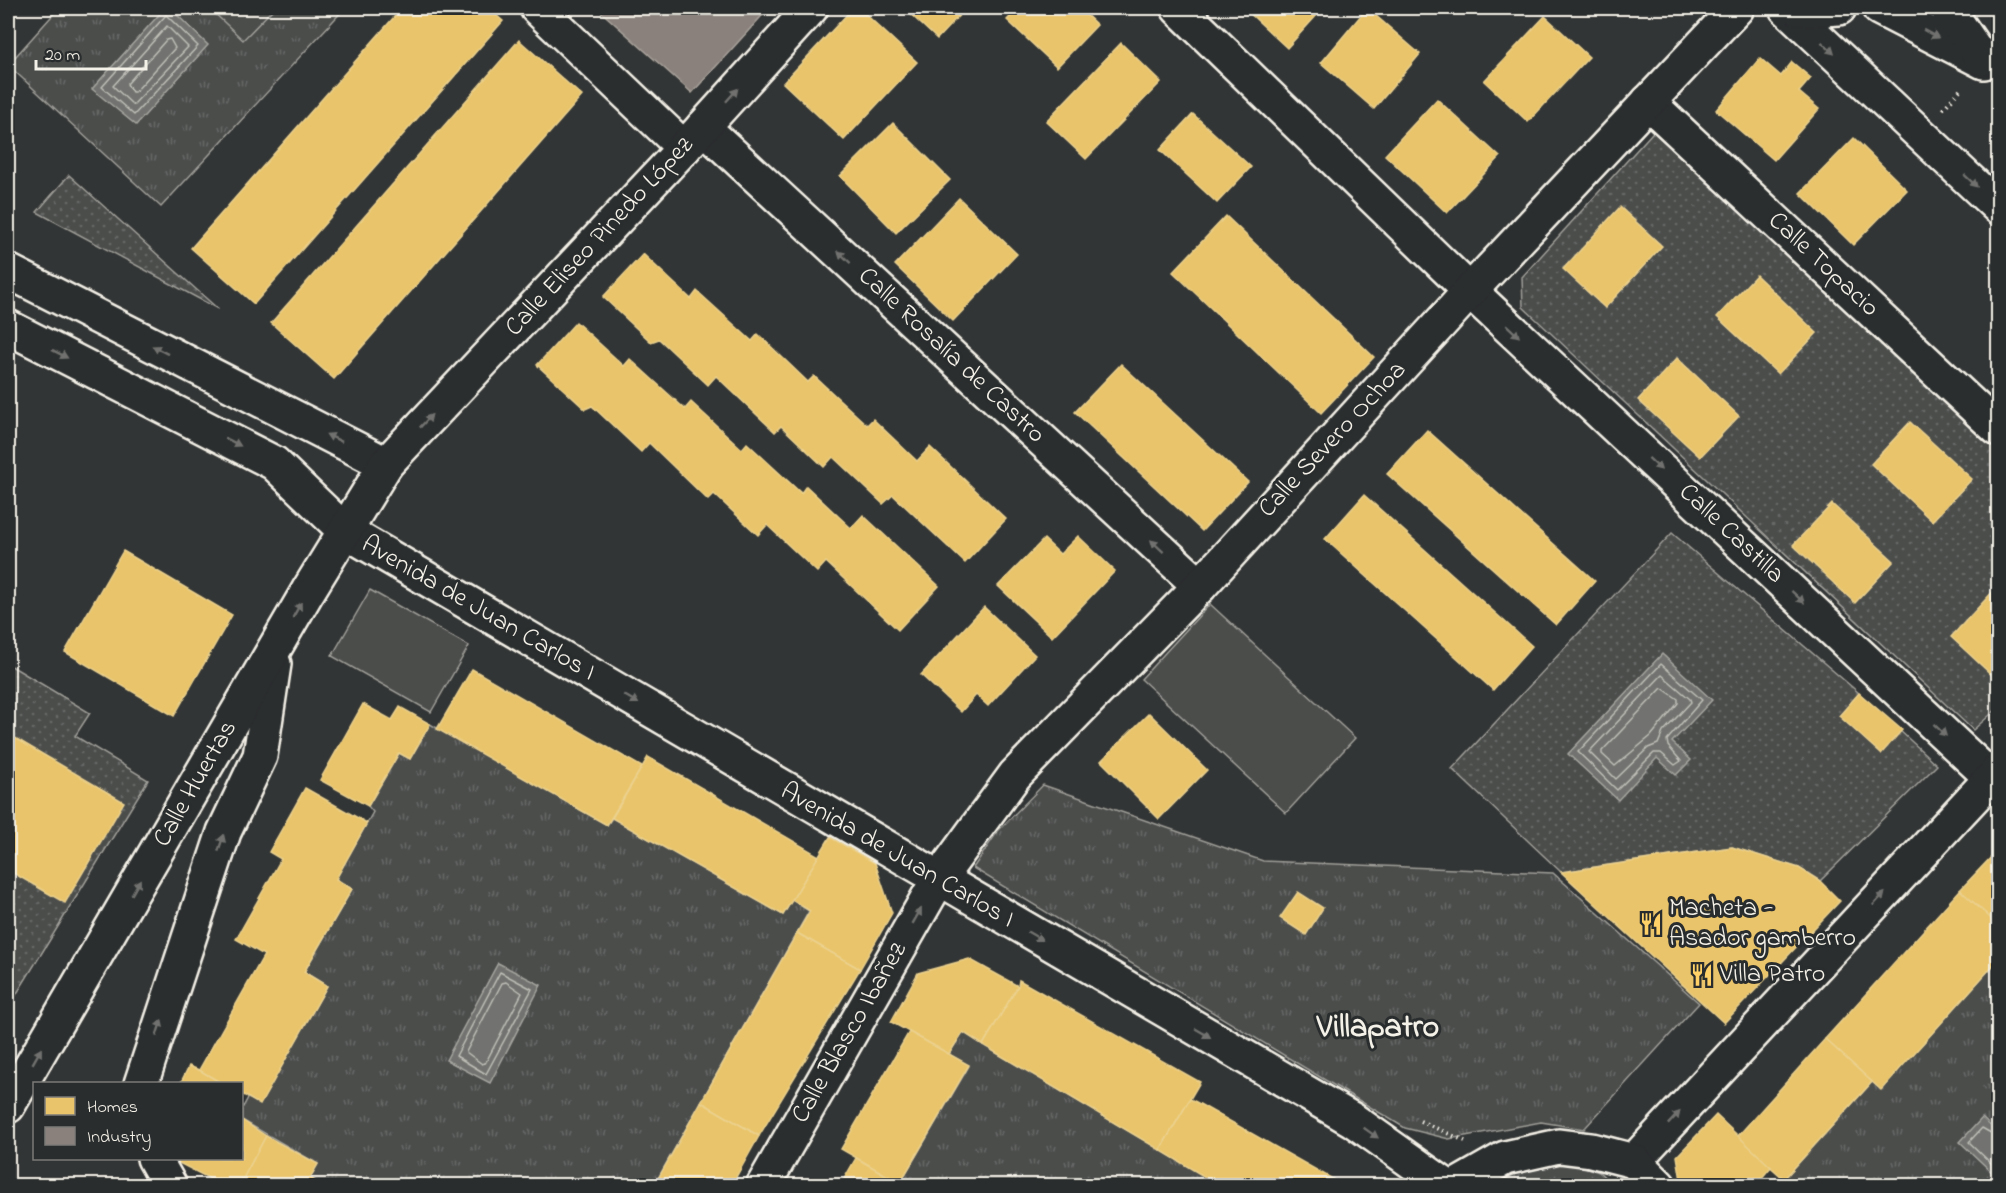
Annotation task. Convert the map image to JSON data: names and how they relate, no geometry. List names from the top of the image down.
{
  "streets": {
    "street": [
      "Calle Eliseo Pinedo López",
      "Calle Topacio",
      "Calle Rosalía de Castro",
      "Calle Severo Ochoa",
      "Calle Castilla",
      "Avenida de Juan Carlos I",
      "Calle Huertas",
      "Calle Blasco Ibañez"
    ]
  },
  "crossings": [
    ["Calle Eliseo Pinedo López", "Calle Rosalía de Castro"],
    ["Calle Eliseo Pinedo López", "Calle Huertas"],
    ["Calle Topacio", "Calle Severo Ochoa"],
    ["Calle Rosalía de Castro", "Calle Severo Ochoa"],
    ["Calle Severo Ochoa", "Calle Castilla"],
    ["Calle Severo Ochoa", "Avenida de Juan Carlos I"],
    ["Calle Severo Ochoa", "Calle Blasco Ibañez"],
    ["Avenida de Juan Carlos I", "Calle Huertas"],
    ["Avenida de Juan Carlos I", "Calle Blasco Ibañez"]
  ],
  "one_way": [
    "Calle Eliseo Pinedo López",
    "Calle Rosalía de Castro",
    "Calle Castilla",
    "Avenida de Juan Carlos I",
    "Calle Blasco Ibañez"
  ],
  "districts": ["Villapatro"],
  "places": {
    "restaurant": ["Macheta - Asador gamberro", "Villa Patro"]
  },
  "legend": ["Homes", "Industry"],
  "scale_bar": "20 m"
}
